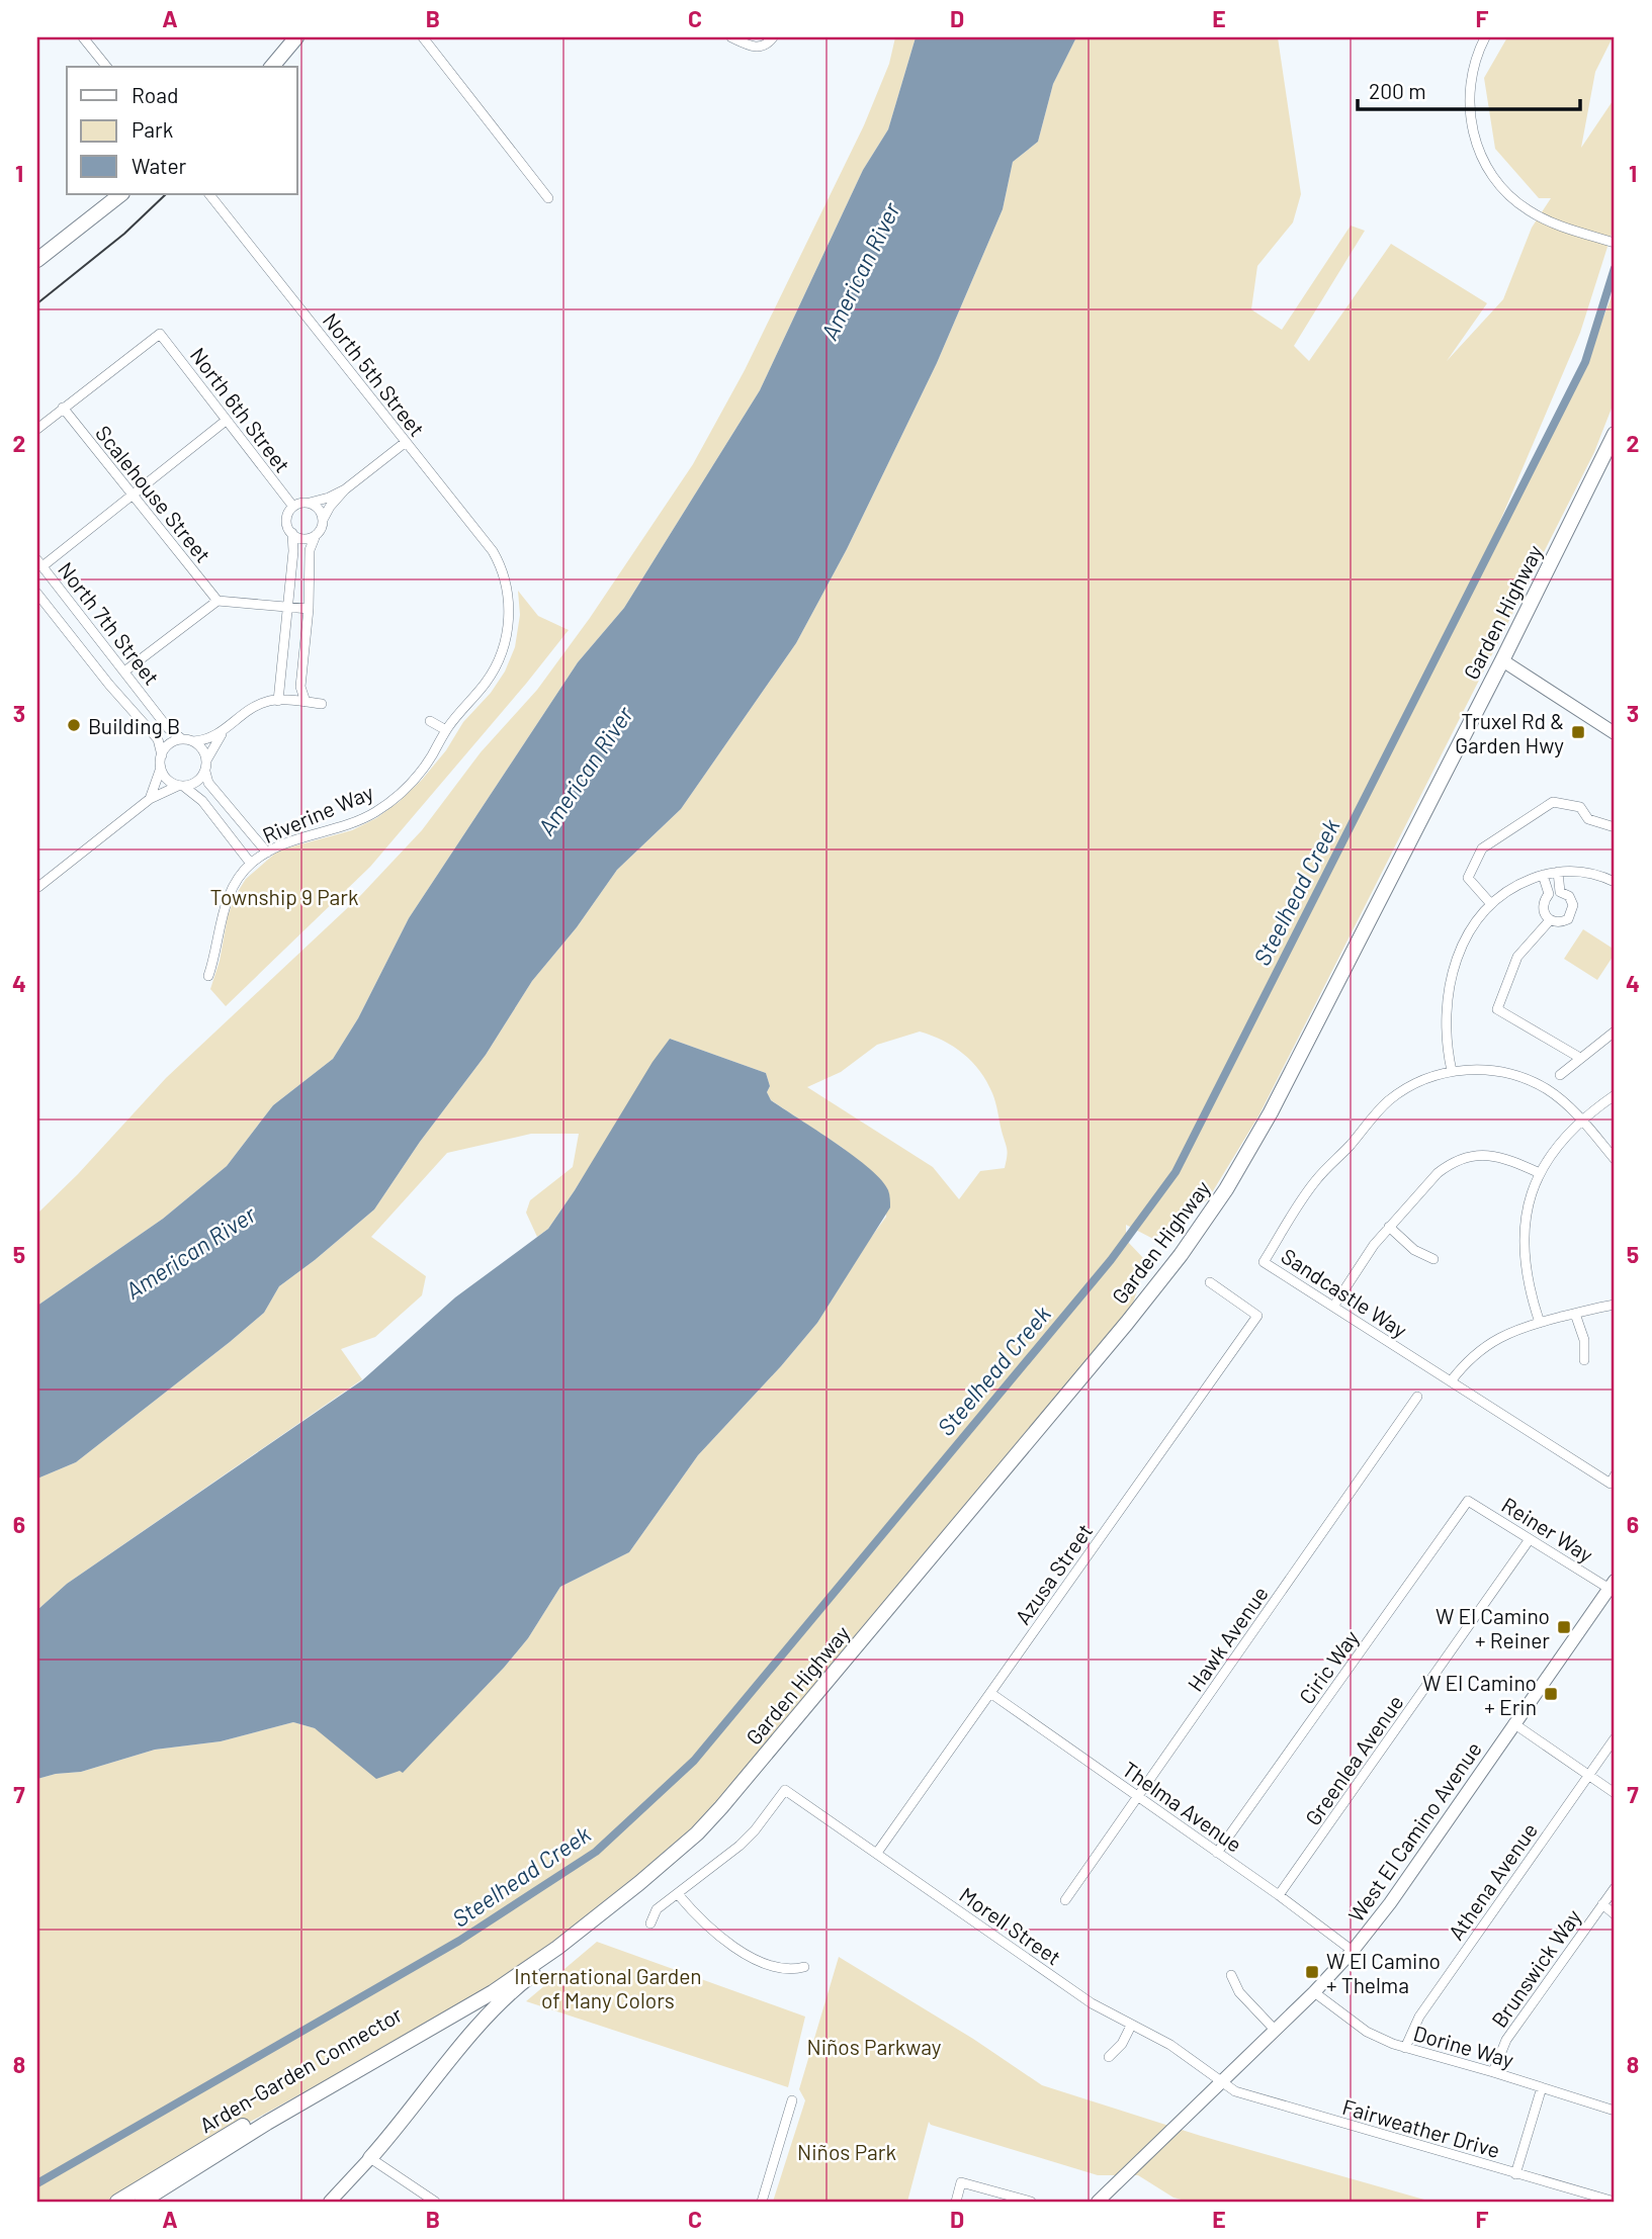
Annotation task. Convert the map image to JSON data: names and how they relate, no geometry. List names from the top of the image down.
{
  "streets": {
    "main road": ["Garden Highway", "West El Camino Avenue", "Arden-Garden Connector"],
    "street": [
      "North 5th Street",
      "North 6th Street",
      "Scalehouse Street",
      "North 7th Street",
      "Riverine Way",
      "Sandcastle Way",
      "Reiner Way",
      "Azusa Street",
      "Hawk Avenue",
      "Ciric Way",
      "Greenlea Avenue",
      "Thelma Avenue",
      "Athena Avenue",
      "Morell Street",
      "Brunswick Way",
      "Dorine Way",
      "Fairweather Drive"
    ]
  },
  "crossings": [
    ["North 5th Street", "Riverine Way"],
    ["North 6th Street", "Scalehouse Street"],
    ["Garden Highway", "Arden-Garden Connector"],
    ["Reiner Way", "Ciric Way"],
    ["Reiner Way", "Greenlea Avenue"],
    ["Reiner Way", "West El Camino Avenue"],
    ["Azusa Street", "Thelma Avenue"],
    ["Azusa Street", "Morell Street"],
    ["Hawk Avenue", "Thelma Avenue"],
    ["Ciric Way", "Thelma Avenue"],
    ["Greenlea Avenue", "Thelma Avenue"],
    ["Thelma Avenue", "West El Camino Avenue"],
    ["West El Camino Avenue", "Morell Street"],
    ["West El Camino Avenue", "Dorine Way"],
    ["West El Camino Avenue", "Fairweather Drive"],
    ["Athena Avenue", "Dorine Way"],
    ["Morell Street", "Fairweather Drive"],
    ["Brunswick Way", "Dorine Way"]
  ],
  "water": ["American River", "Steelhead Creek"],
  "parks": [
    "Township 9 Park",
    "International Garden of Many Colors",
    "Niños Parkway",
    "Niños Park"
  ],
  "places": {
    "other": ["Building B"],
    "transit": [
      "Truxel Rd & Garden Hwy",
      "W El Camino + Reiner",
      "W El Camino + Erin",
      "W El Camino + Thelma"
    ]
  },
  "legend": ["Road", "Park", "Water"],
  "scale_bar": "200 m",
  "grid": {
    "columns": [
      "A",
      "B",
      "C",
      "D",
      "E",
      "F"
    ],
    "rows": [
      "1",
      "2",
      "3",
      "4",
      "5",
      "6",
      "7",
      "8"
    ]
  }
}
